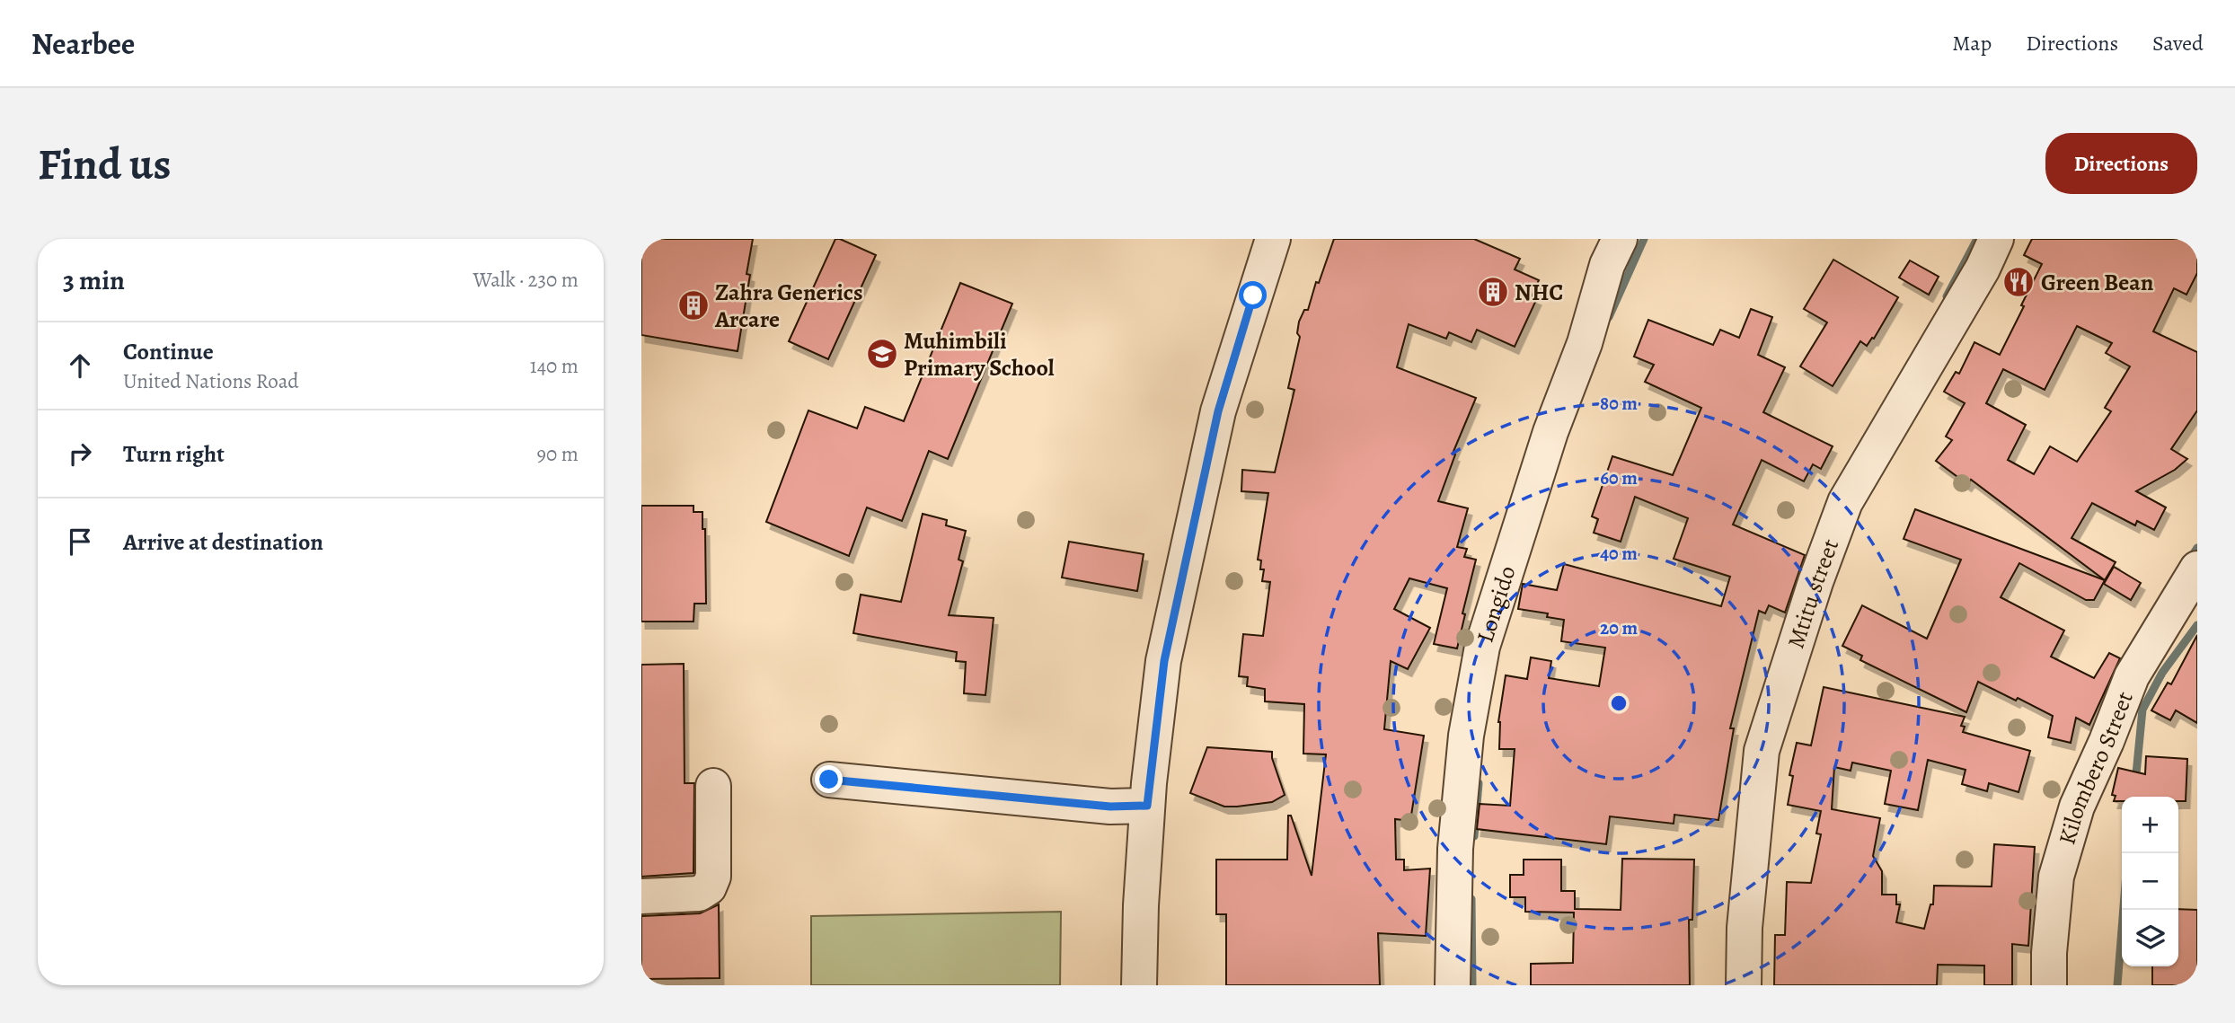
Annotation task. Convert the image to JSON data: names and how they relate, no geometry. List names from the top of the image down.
{
  "streets": {
    "street": ["Mtitu street", "Longido", "Kilombero Street"]
  },
  "places": {
    "restaurant": ["Green Bean"],
    "building": ["NHC", "Zahra Generics Arcare"],
    "school or university": ["Muhimbili Primary School"]
  },
  "page": {
    "header": "Nearbee",
    "nav": ["Map", "Directions", "Saved"],
    "buttons": "Directions",
    "title": "Find us",
    "heading": ["3 min", "Walk · 230 m"],
    "list": [
      ["Continue", "United Nations Road", "140 m"],
      ["Turn right", "90 m"],
      "Arrive at destination"
    ],
    "map_buttons": ["+", "−"]
  },
  "rings": [
    "80 m",
    "60 m",
    "40 m",
    "20 m"
  ]
}
